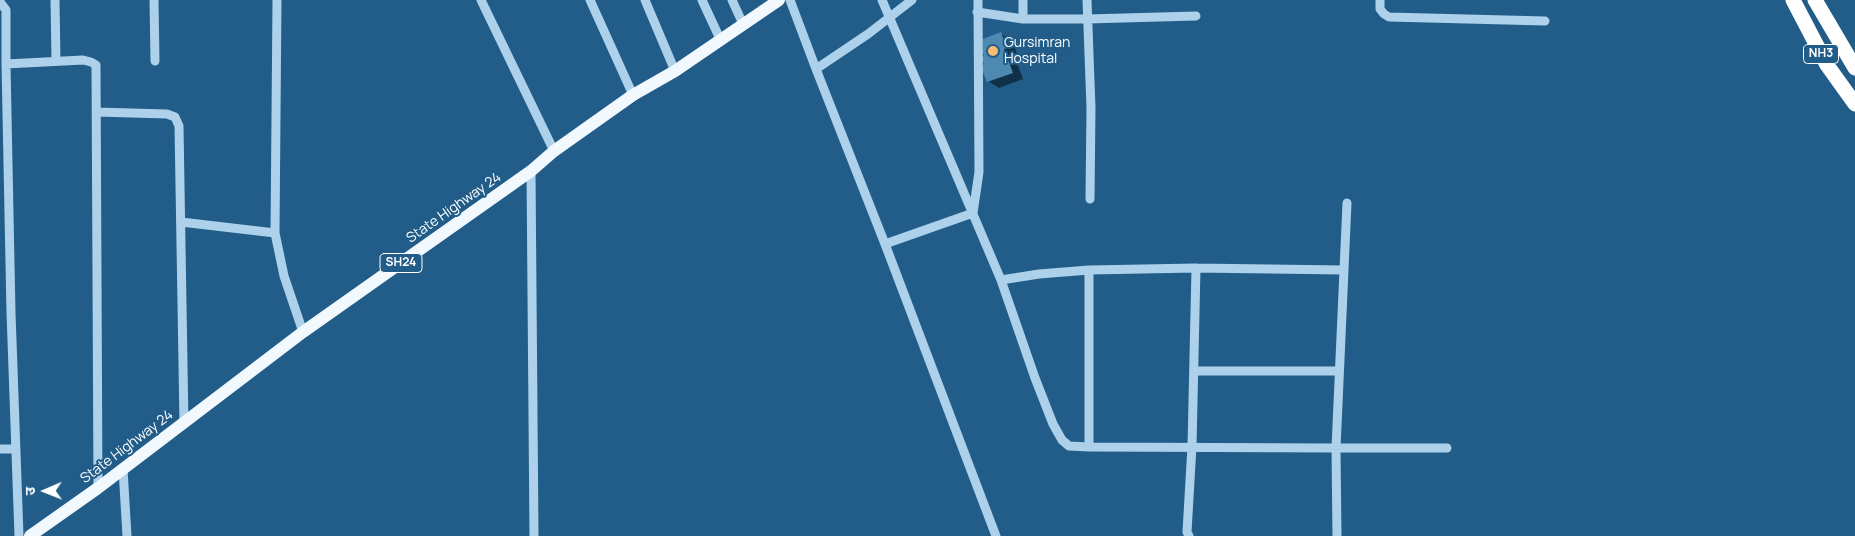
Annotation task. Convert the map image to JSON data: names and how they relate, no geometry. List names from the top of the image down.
{
  "streets": {
    "highway": ["NH3"],
    "main road": ["State Highway 24", "SH24"]
  },
  "places": ["Gursimran Hospital"],
  "north": "left"
}
